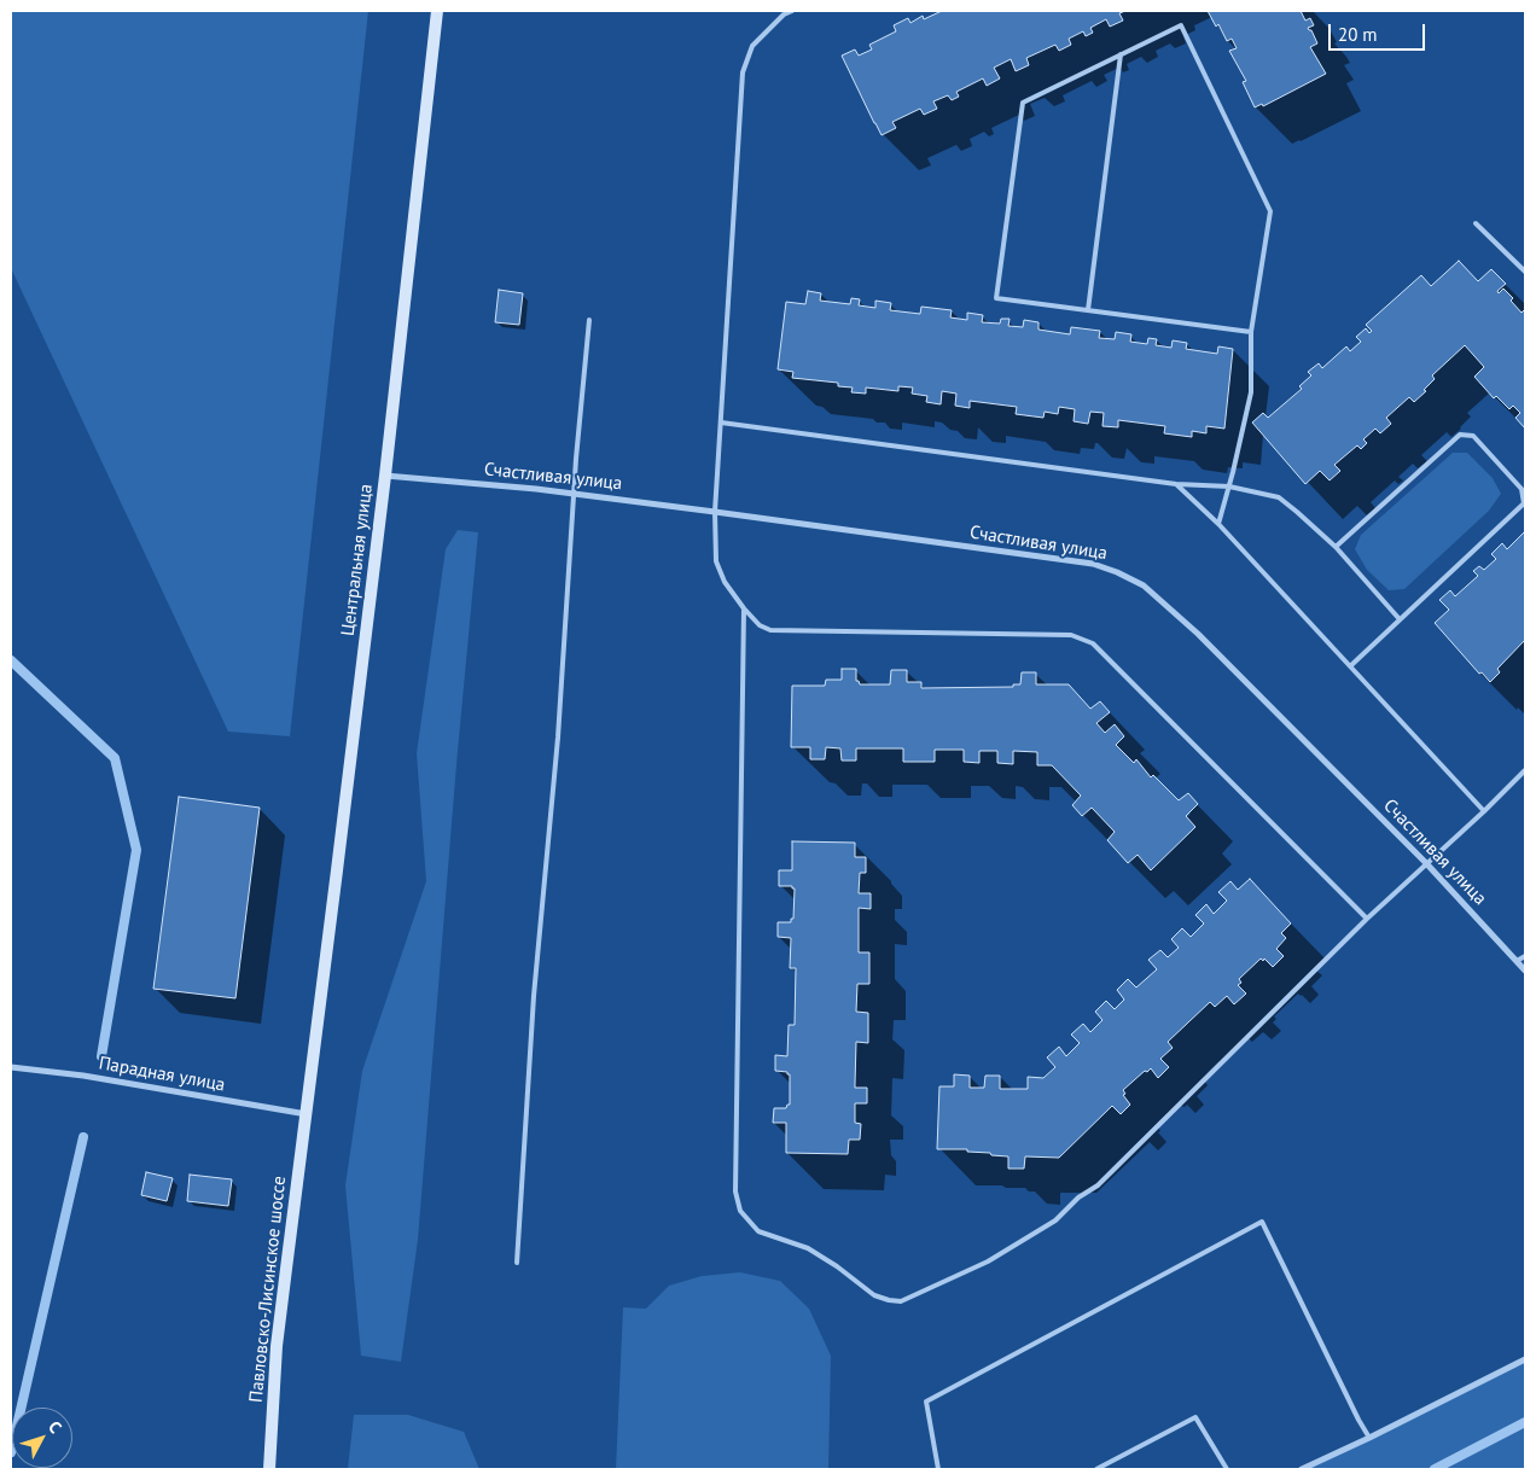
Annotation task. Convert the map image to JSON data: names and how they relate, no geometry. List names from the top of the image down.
{
  "streets": {
    "main road": ["Центральная улица", "Павловско-Лисинское шоссе"],
    "street": ["Счастливая улица", "Парадная улица"]
  },
  "crossings": [
    ["Счастливая улица", "Центральная улица"],
    ["Центральная улица", "Парадная улица"],
    ["Центральная улица", "Павловско-Лисинское шоссе"],
    ["Парадная улица", "Павловско-Лисинское шоссе"]
  ],
  "scale_bar": "20 m",
  "north": "top right"
}
